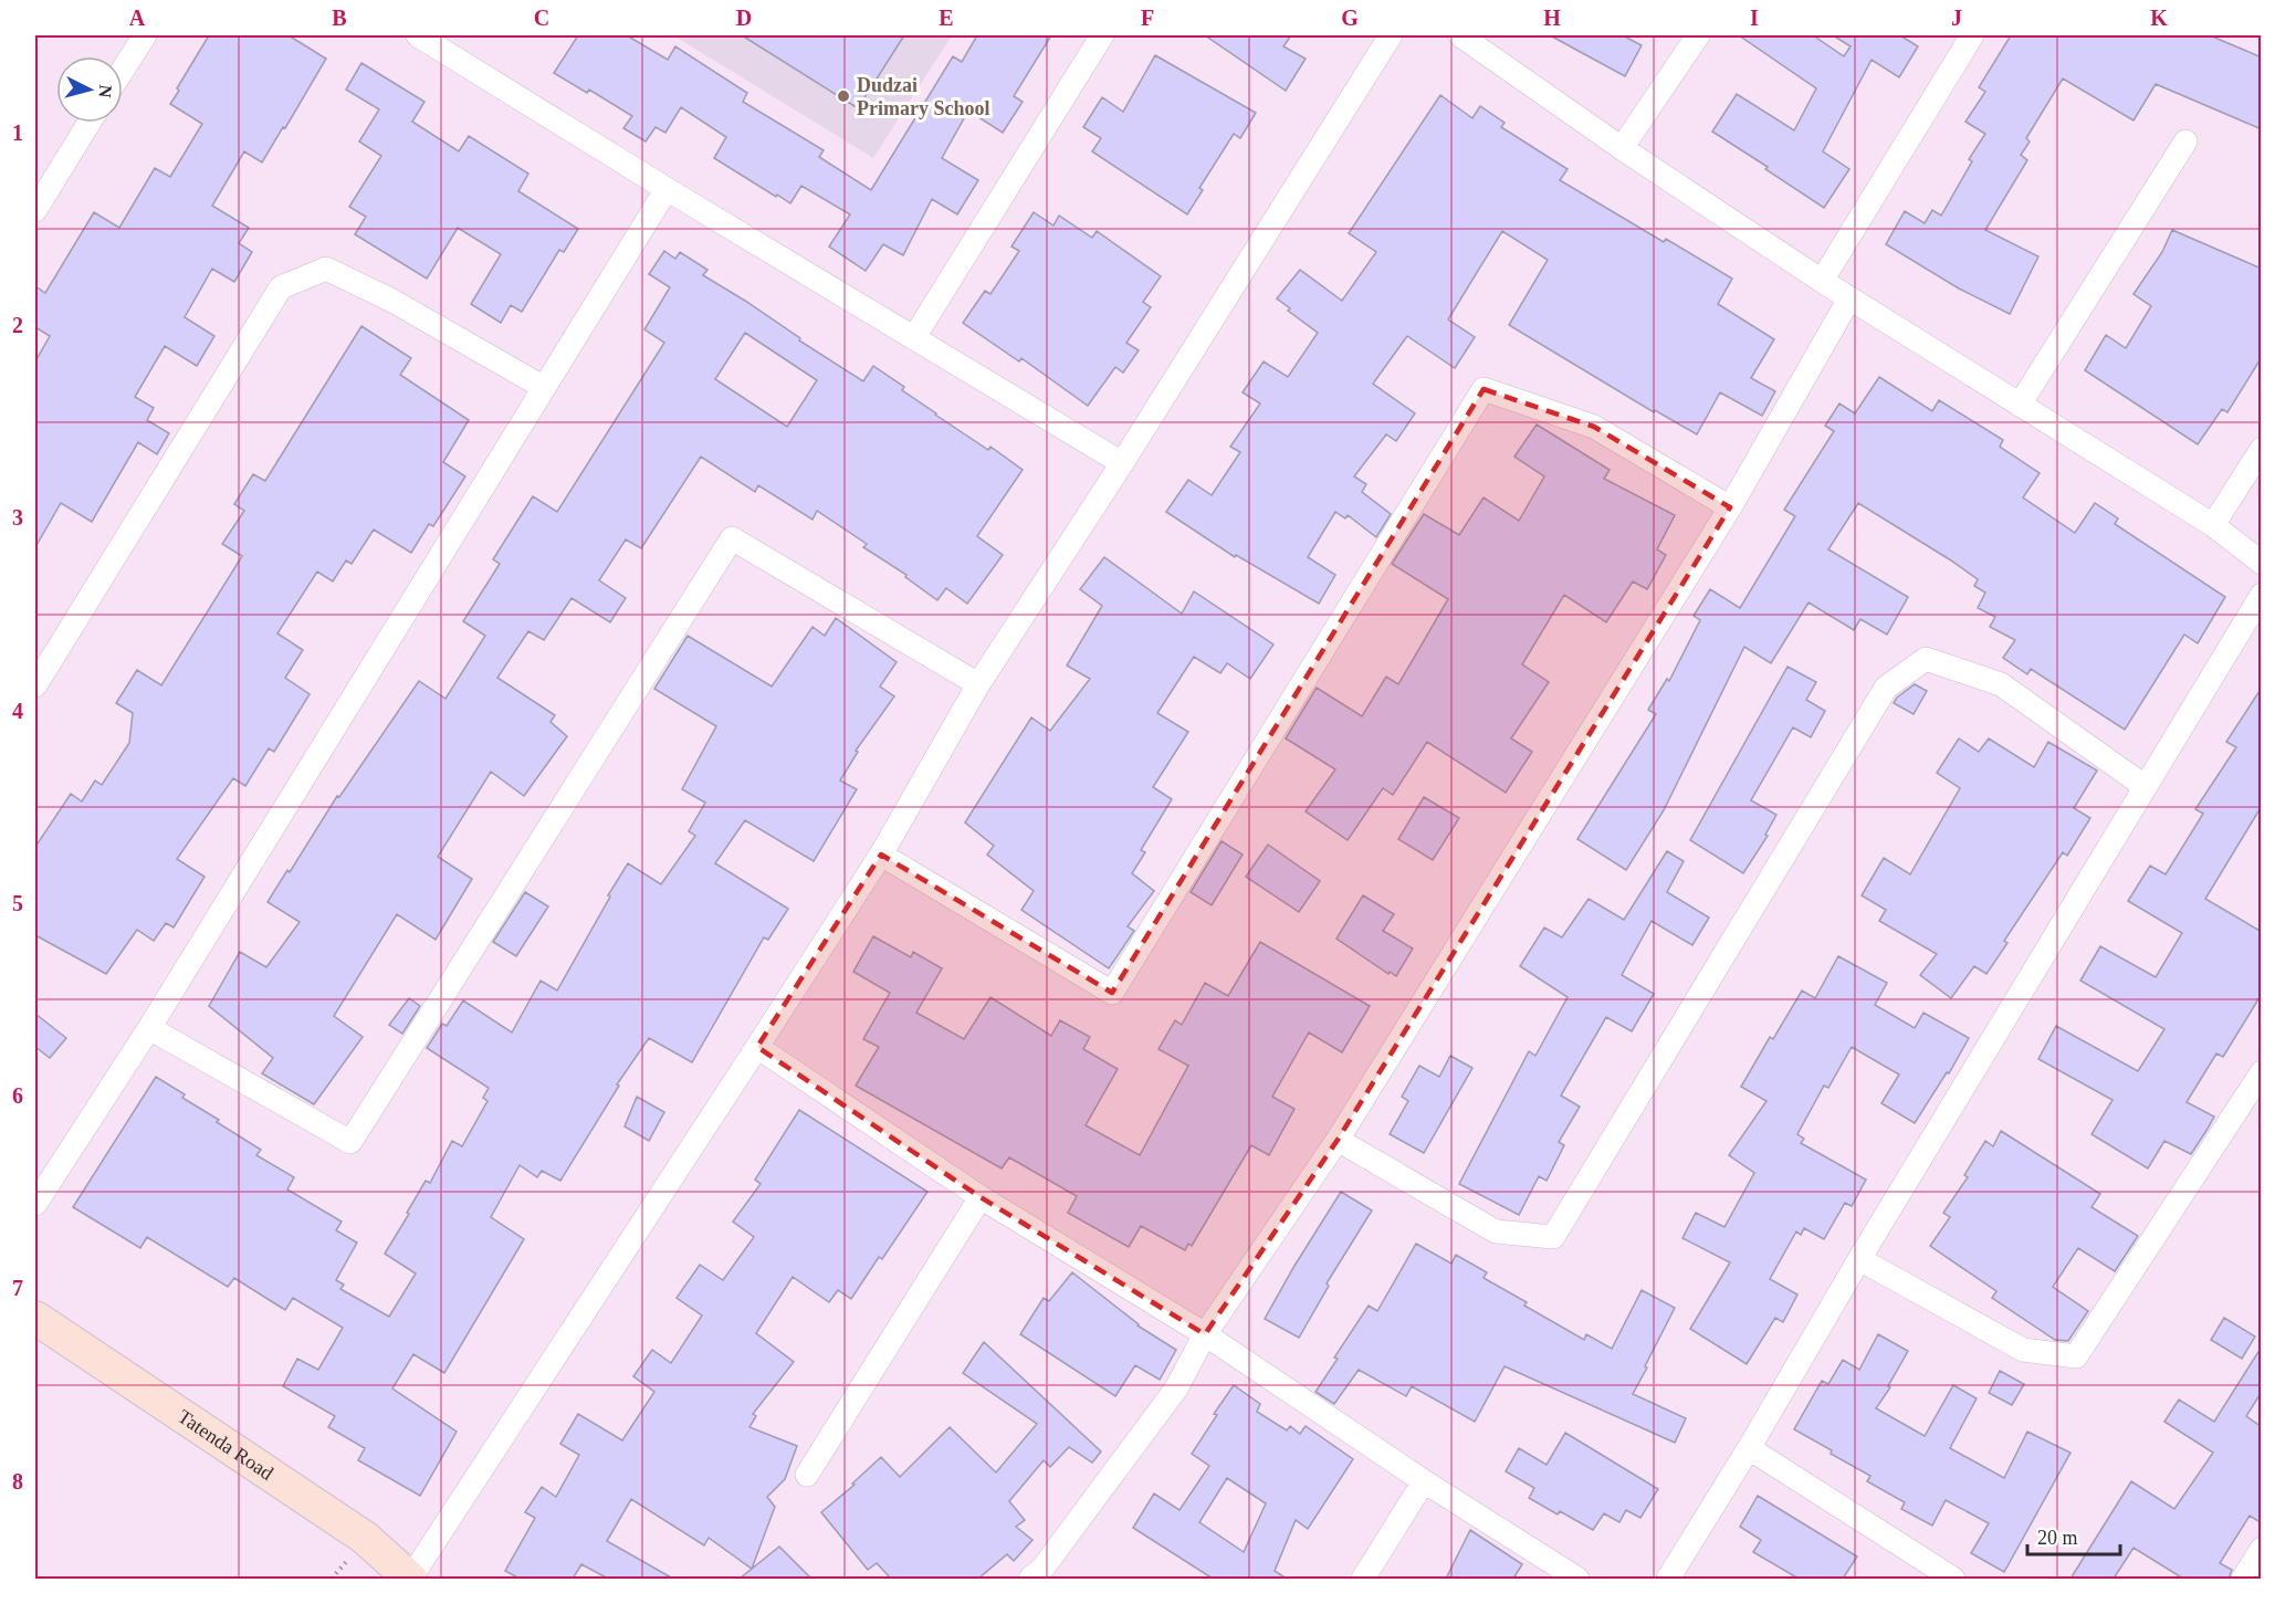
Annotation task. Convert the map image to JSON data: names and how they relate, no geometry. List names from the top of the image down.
{
  "streets": {
    "street": ["Tatenda Road"]
  },
  "places": ["Dudzai Primary School"],
  "scale_bar": "20 m",
  "north": "right",
  "grid": {
    "columns": [
      "A",
      "B",
      "C",
      "D",
      "E",
      "F",
      "G",
      "H",
      "I",
      "J",
      "K"
    ],
    "rows": [
      "1",
      "2",
      "3",
      "4",
      "5",
      "6",
      "7",
      "8"
    ]
  }
}
